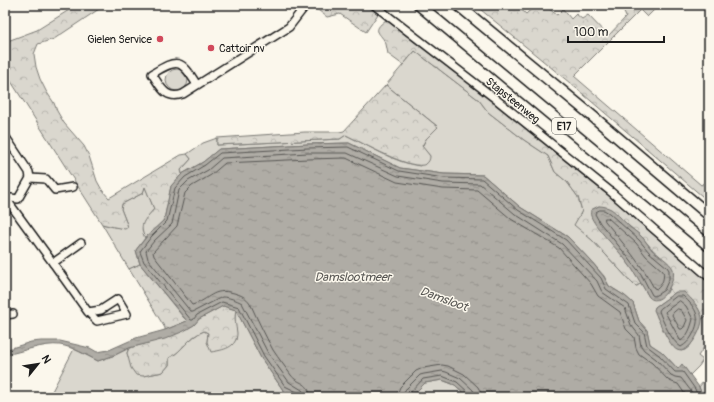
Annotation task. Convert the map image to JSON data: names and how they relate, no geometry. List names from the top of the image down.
{
  "streets": {
    "highway": ["E17"],
    "street": ["Stapsteenweg"]
  },
  "water": ["Damslootmeer", "Damsloot"],
  "places": ["Gielen Service", "Cattoir nv"],
  "scale_bar": "100 m",
  "north": "top right"
}
